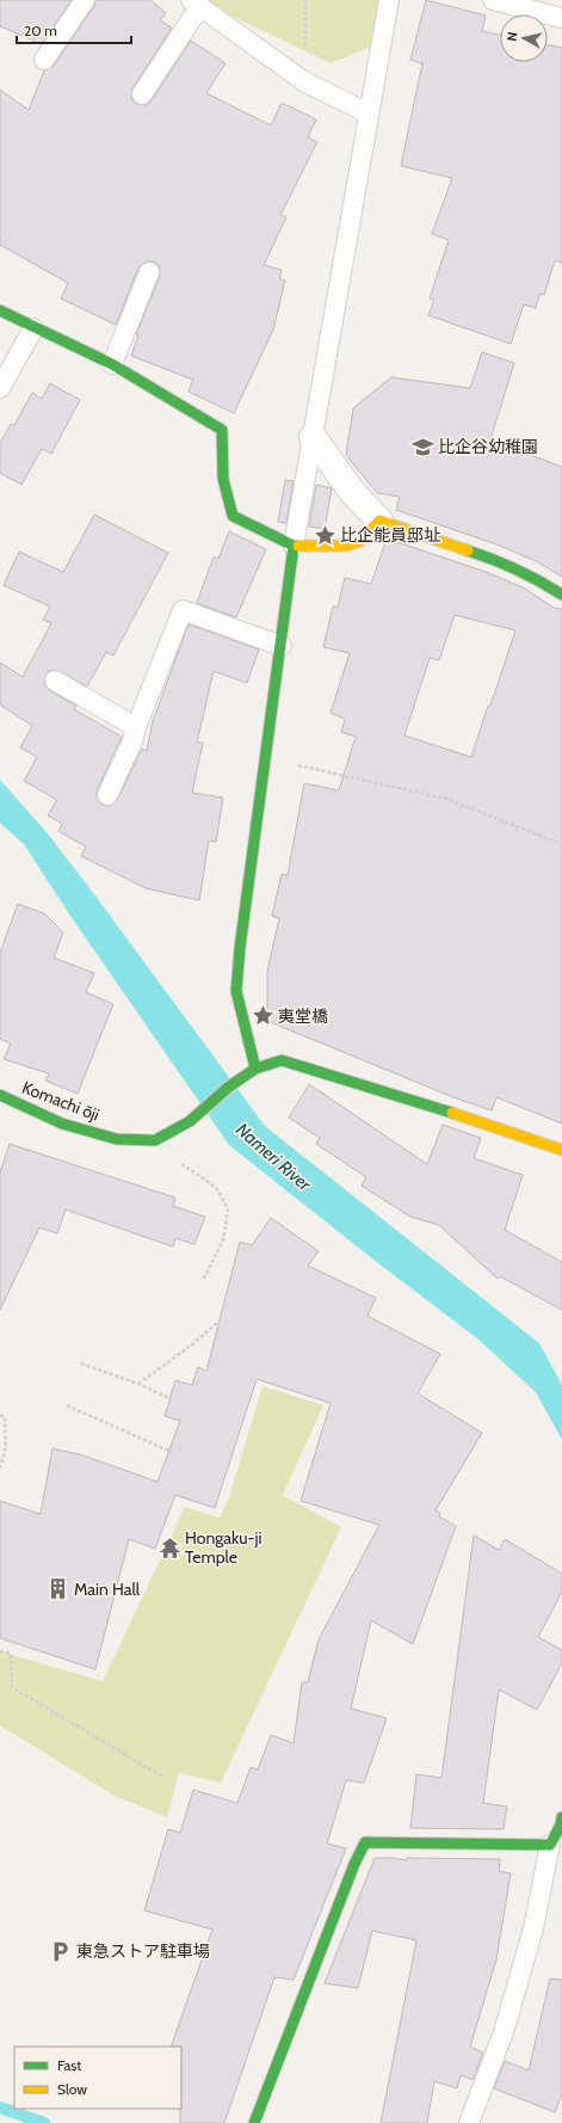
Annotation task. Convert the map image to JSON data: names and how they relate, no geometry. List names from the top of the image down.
{
  "streets": {
    "street": ["Komachi ōji"]
  },
  "water": ["Nameri River"],
  "places": {
    "school or university": ["比企谷幼稚園"],
    "place": ["比企能員邸址", "夷堂橋"],
    "temple": ["Hongaku-ji Temple"],
    "building": ["Main Hall"],
    "parking": ["東急ストア駐車場"]
  },
  "legend": ["Fast", "Slow"],
  "scale_bar": "20 m",
  "north": "left"
}
